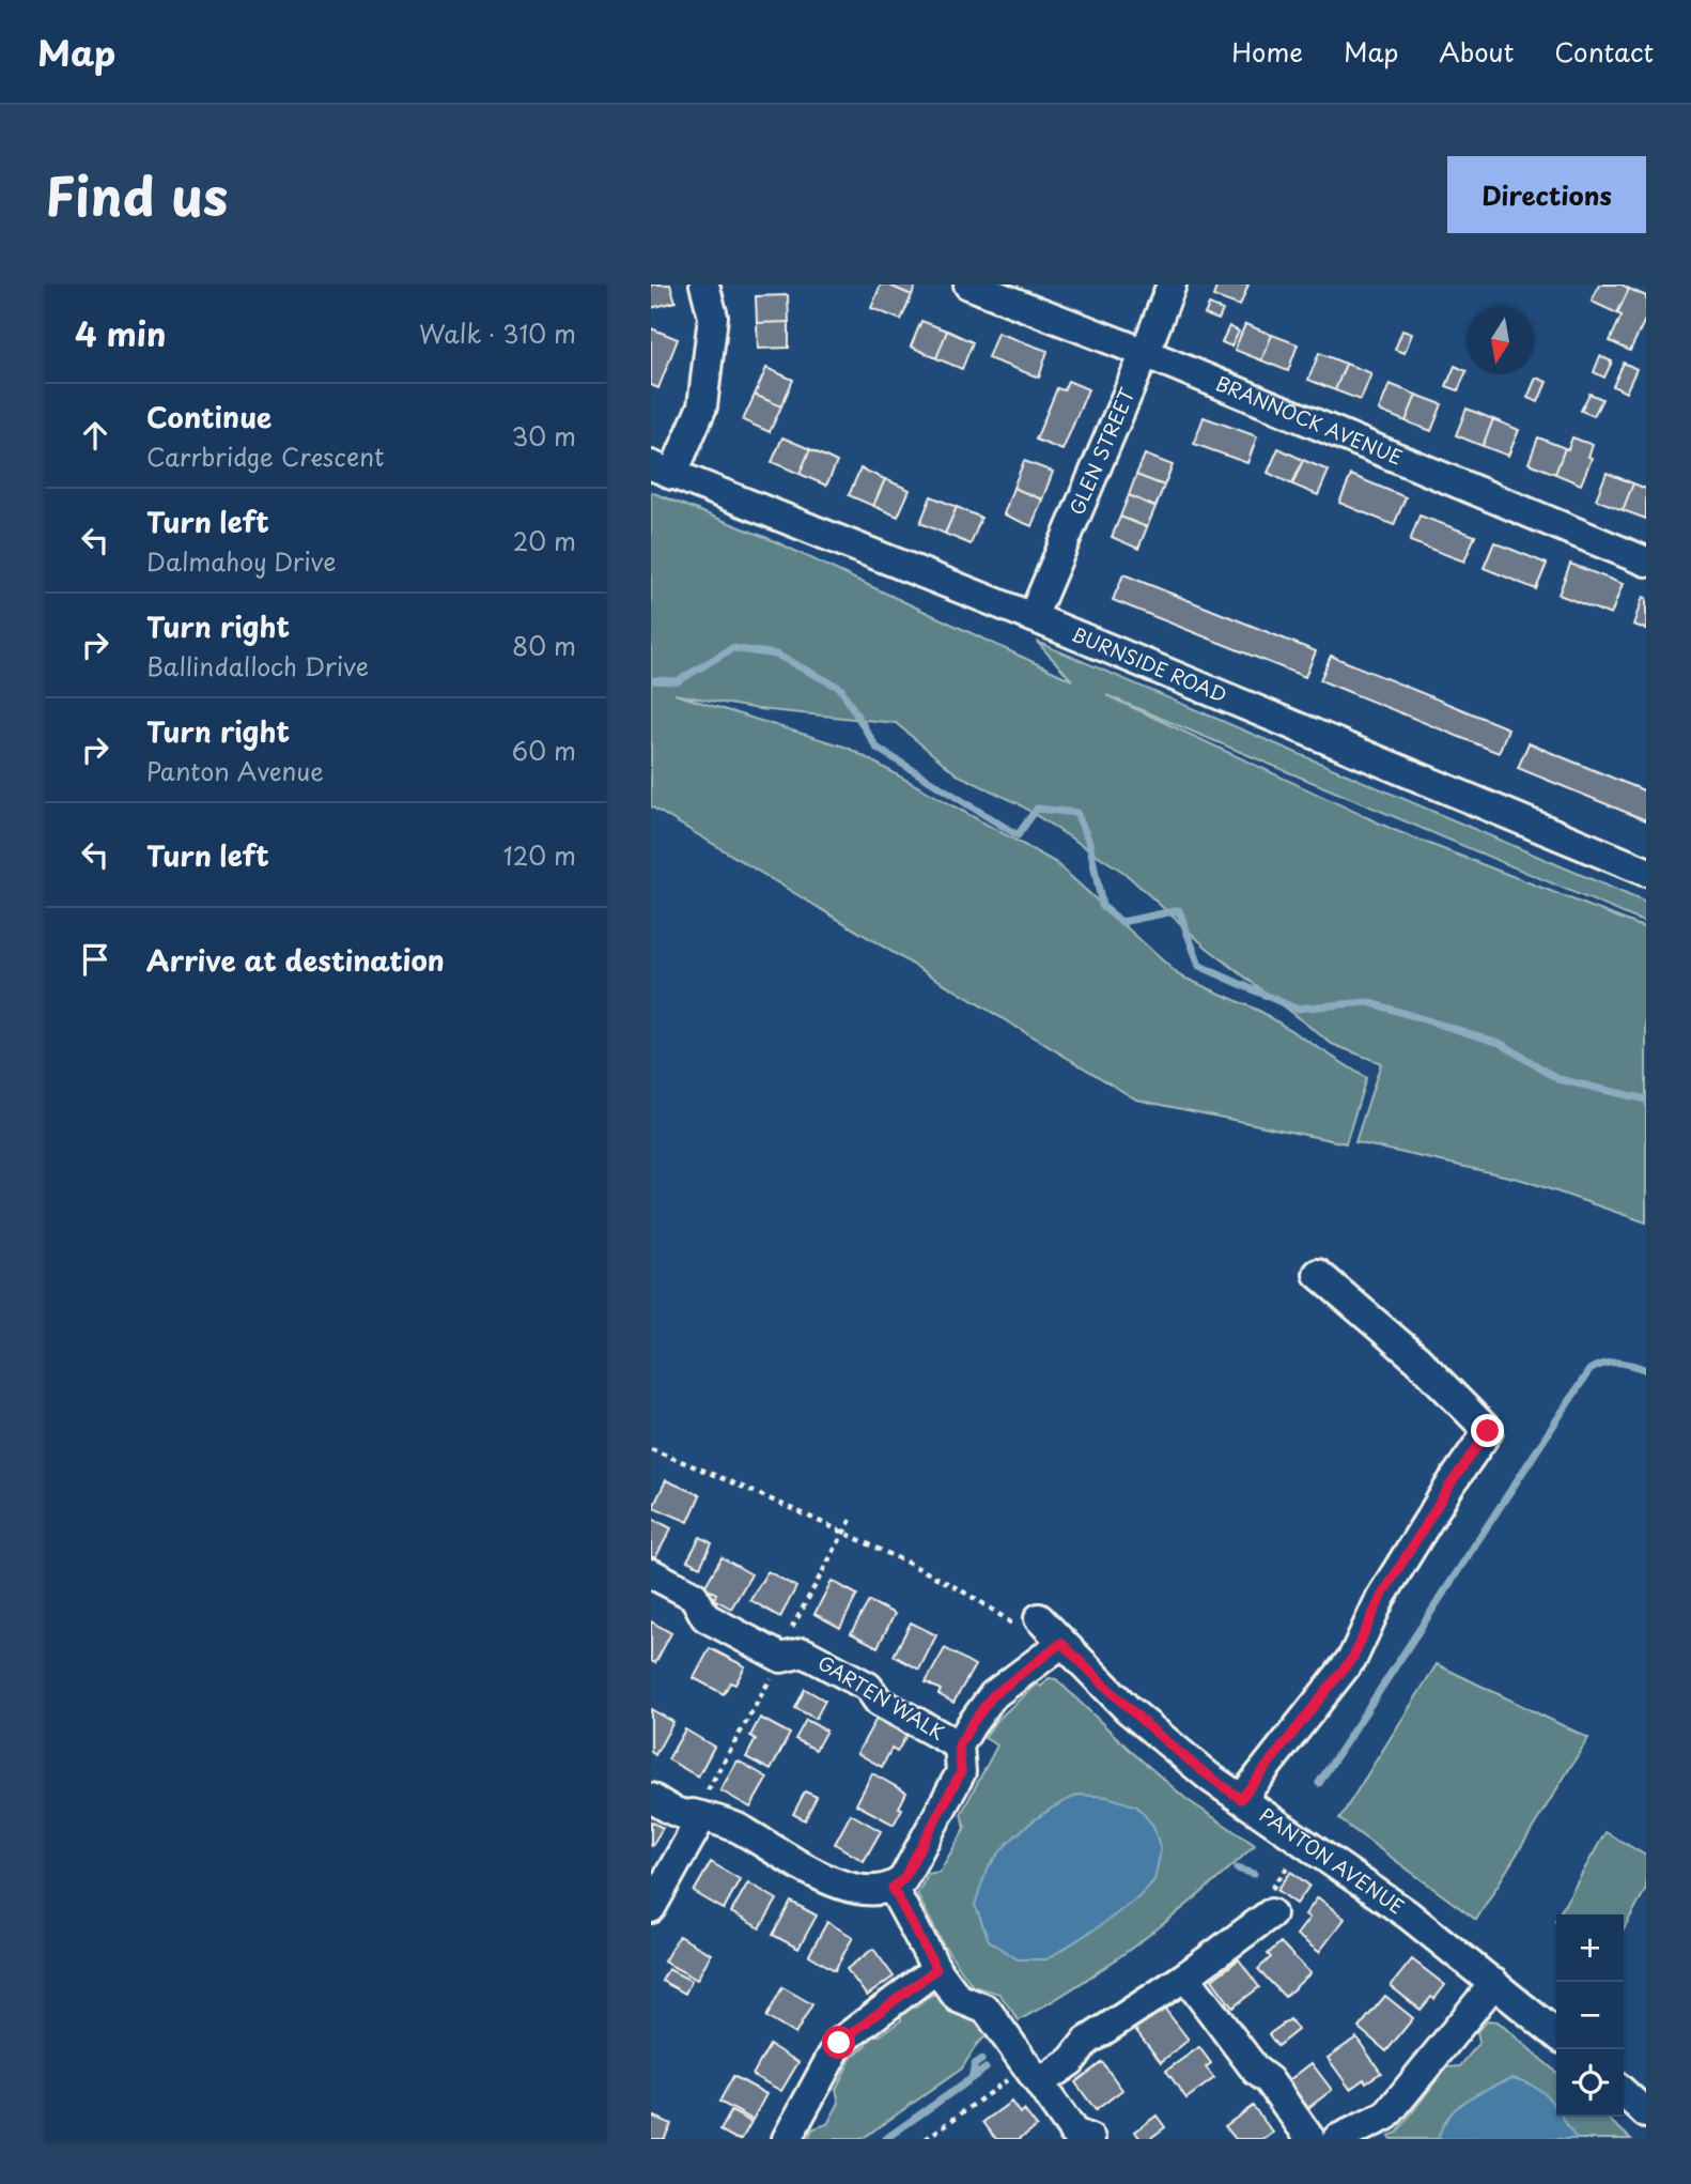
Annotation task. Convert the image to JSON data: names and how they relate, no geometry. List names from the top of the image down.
{
  "streets": {
    "street": [
      "BRANNOCK AVENUE",
      "GLEN STREET",
      "BURNSIDE ROAD",
      "GARTEN WALK",
      "PANTON AVENUE"
    ]
  },
  "crossings": [
    ["BRANNOCK AVENUE", "GLEN STREET"],
    ["GLEN STREET", "BURNSIDE ROAD"]
  ],
  "north": "bottom",
  "page": {
    "header": "Map",
    "nav": [
      "Home",
      "Map",
      "About",
      "Contact"
    ],
    "title": "Find us",
    "buttons": "Directions",
    "heading": ["4 min", "Walk · 310 m"],
    "list": [
      ["Continue", "Carrbridge Crescent", "30 m"],
      ["Turn left", "Dalmahoy Drive", "20 m"],
      ["Turn right", "Ballindalloch Drive", "80 m"],
      ["Turn right", "Panton Avenue", "60 m"],
      ["Turn left", "120 m"],
      "Arrive at destination"
    ],
    "map_buttons": ["+", "−"]
  }
}
